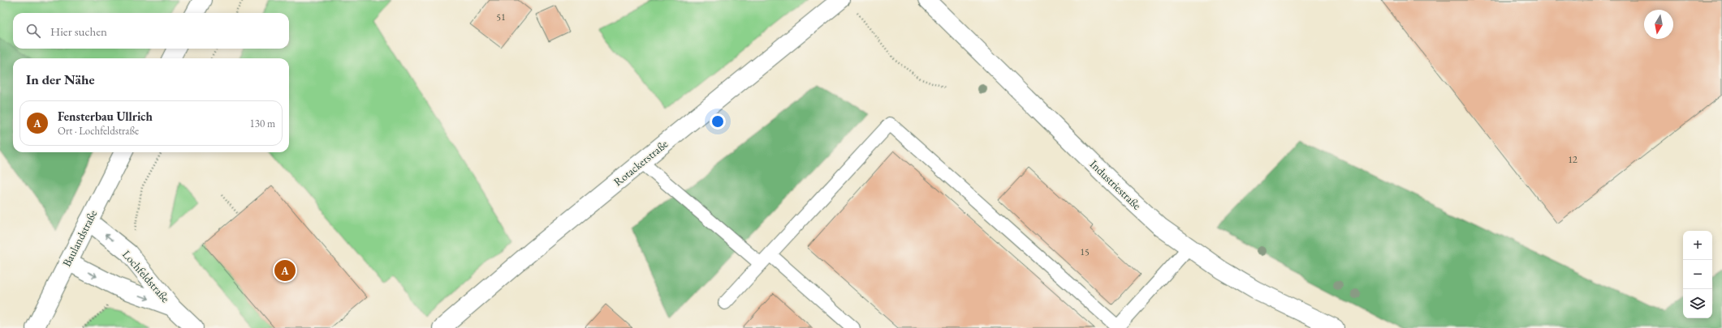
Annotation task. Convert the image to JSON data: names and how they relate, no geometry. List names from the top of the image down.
{
  "streets": {
    "street": [
      "Rotackerstraße",
      "Industriestraße",
      "Baulandstraße",
      "Lochfeldstraße"
    ]
  },
  "crossings": [
    ["Baulandstraße", "Lochfeldstraße"]
  ],
  "house_numbers": ["51", "12", "15"],
  "north": "bottom",
  "page": {
    "search": "Hier suchen",
    "heading": "In der Nähe",
    "list": [
      {
        "mark": "A",
        "name": "Fensterbau Ullrich",
        "note": "Ort · Lochfeldstraße",
        "value": "130 m"
      }
    ],
    "map_buttons": ["+", "−"],
    "pins": "A"
  }
}
